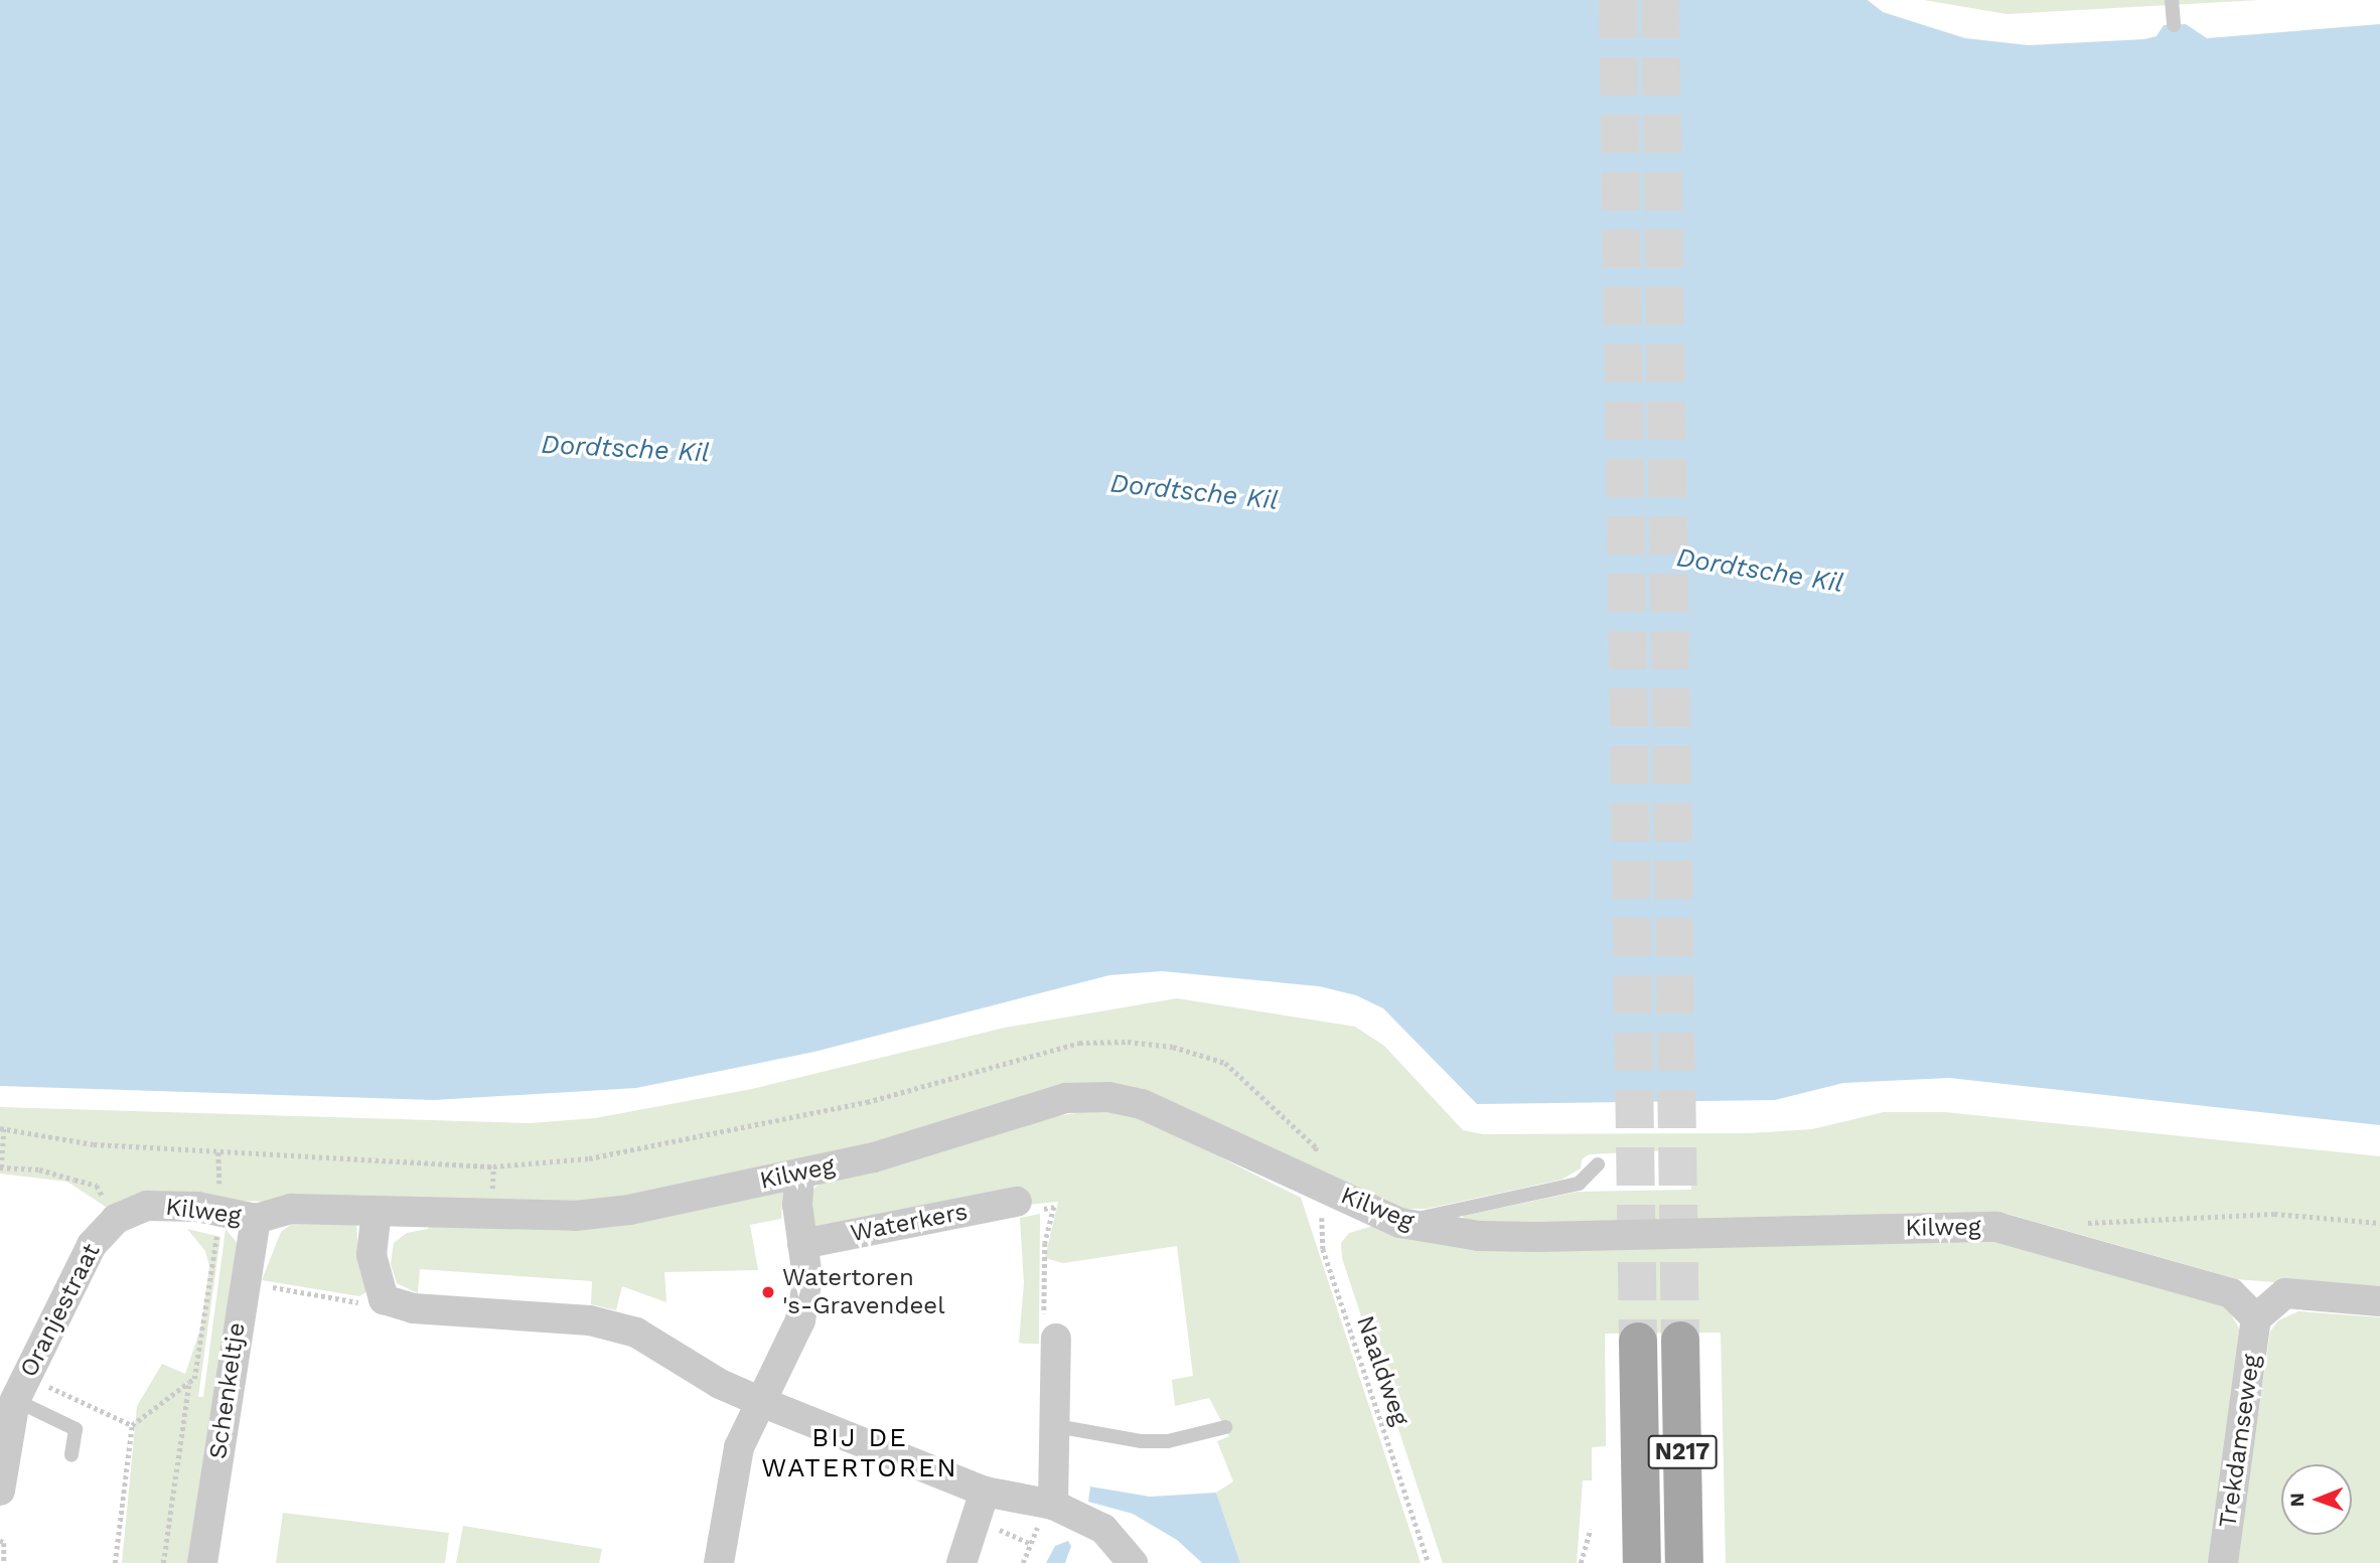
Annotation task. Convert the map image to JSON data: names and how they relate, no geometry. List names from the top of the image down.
{
  "streets": {
    "main road": ["N217"],
    "street": [
      "Kilweg",
      "Waterkers",
      "Oranjestraat",
      "Schenkeltje",
      "Trekdamseweg"
    ],
    "path": ["Naaldweg"]
  },
  "crossings": [
    ["Kilweg", "Oranjestraat"],
    ["Kilweg", "Naaldweg"],
    ["Kilweg", "Schenkeltje"],
    ["Kilweg", "Trekdamseweg"]
  ],
  "districts": ["BIJ DE WATERTOREN"],
  "water": ["Dordtsche Kil"],
  "places": ["Watertoren 's-Gravendeel"],
  "north": "left"
}
